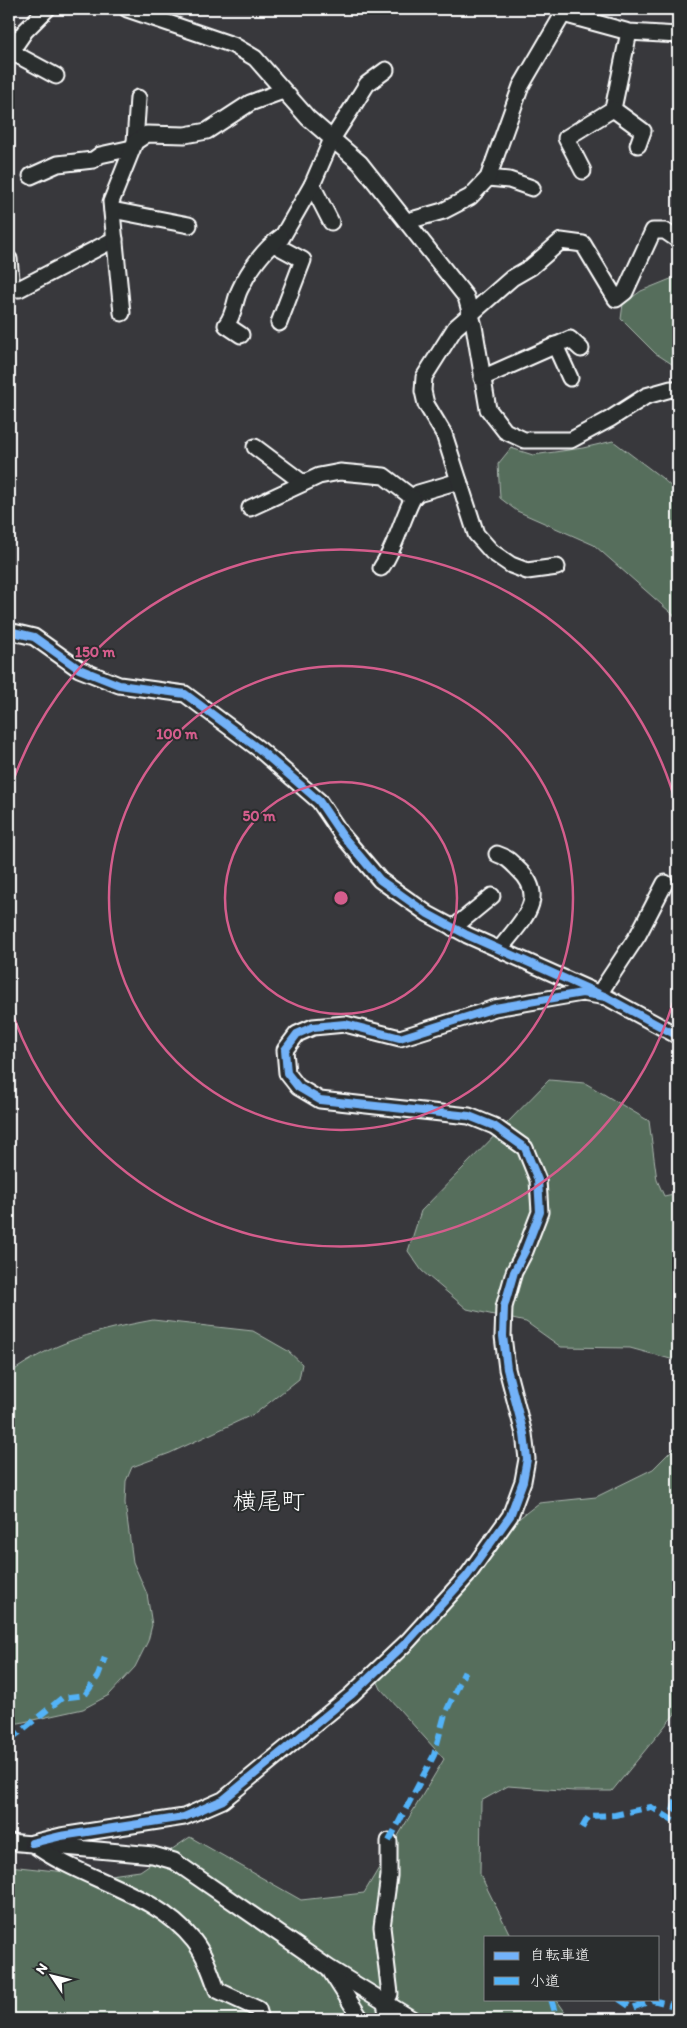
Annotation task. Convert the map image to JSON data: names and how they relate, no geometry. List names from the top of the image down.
{
  "districts": ["横尾町"],
  "legend": ["自転車道", "小道"],
  "north": "top left",
  "rings": ["150 m", "100 m", "50 m"]
}
